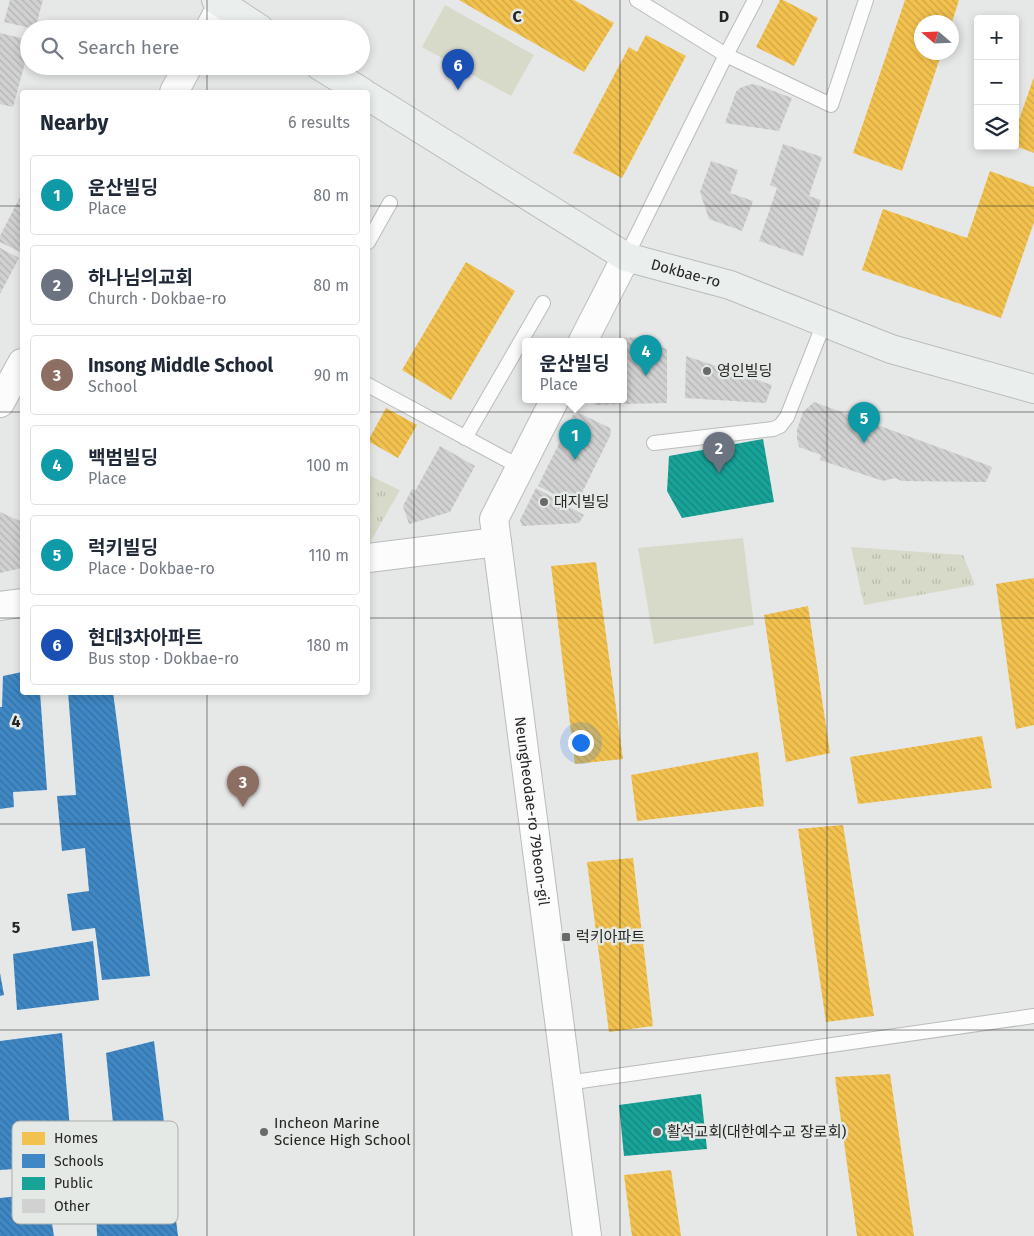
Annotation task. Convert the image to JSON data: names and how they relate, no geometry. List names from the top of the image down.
{
  "streets": {
    "main road": ["Dokbae-ro"],
    "street": ["Neungheodae-ro 79beon-gil"]
  },
  "places": {
    "other": [
      "영인빌딩",
      "대지빌딩",
      "Incheon Marine Science High School",
      "활석교회(대한예수교 장로회)"
    ],
    "transit": ["럭키아파트"]
  },
  "legend": [
    "Homes",
    "Schools",
    "Public",
    "Other"
  ],
  "north": "left",
  "page": {
    "map_buttons": ["+", "−"],
    "search": "Search here",
    "pins": [
      "6",
      "4",
      "5",
      "1",
      "2",
      "3"
    ],
    "heading": ["Nearby", "6 results"],
    "list": [
      {
        "mark": "1",
        "name": "운산빌딩",
        "note": "Place",
        "value": "80 m"
      },
      {
        "mark": "2",
        "name": "하나님의교회",
        "note": "Church · Dokbae-ro",
        "value": "80 m"
      },
      {
        "mark": "3",
        "name": "Insong Middle School",
        "note": "School",
        "value": "90 m"
      },
      {
        "mark": "4",
        "name": "백범빌딩",
        "note": "Place",
        "value": "100 m"
      },
      {
        "mark": "5",
        "name": "럭키빌딩",
        "note": "Place · Dokbae-ro",
        "value": "110 m"
      },
      {
        "mark": "6",
        "name": "현대3차아파트",
        "note": "Bus stop · Dokbae-ro",
        "value": "180 m"
      }
    ],
    "popup": ["운산빌딩", "Place"]
  },
  "grid": {
    "columns": ["C", "D"],
    "rows": ["4", "5"]
  }
}
